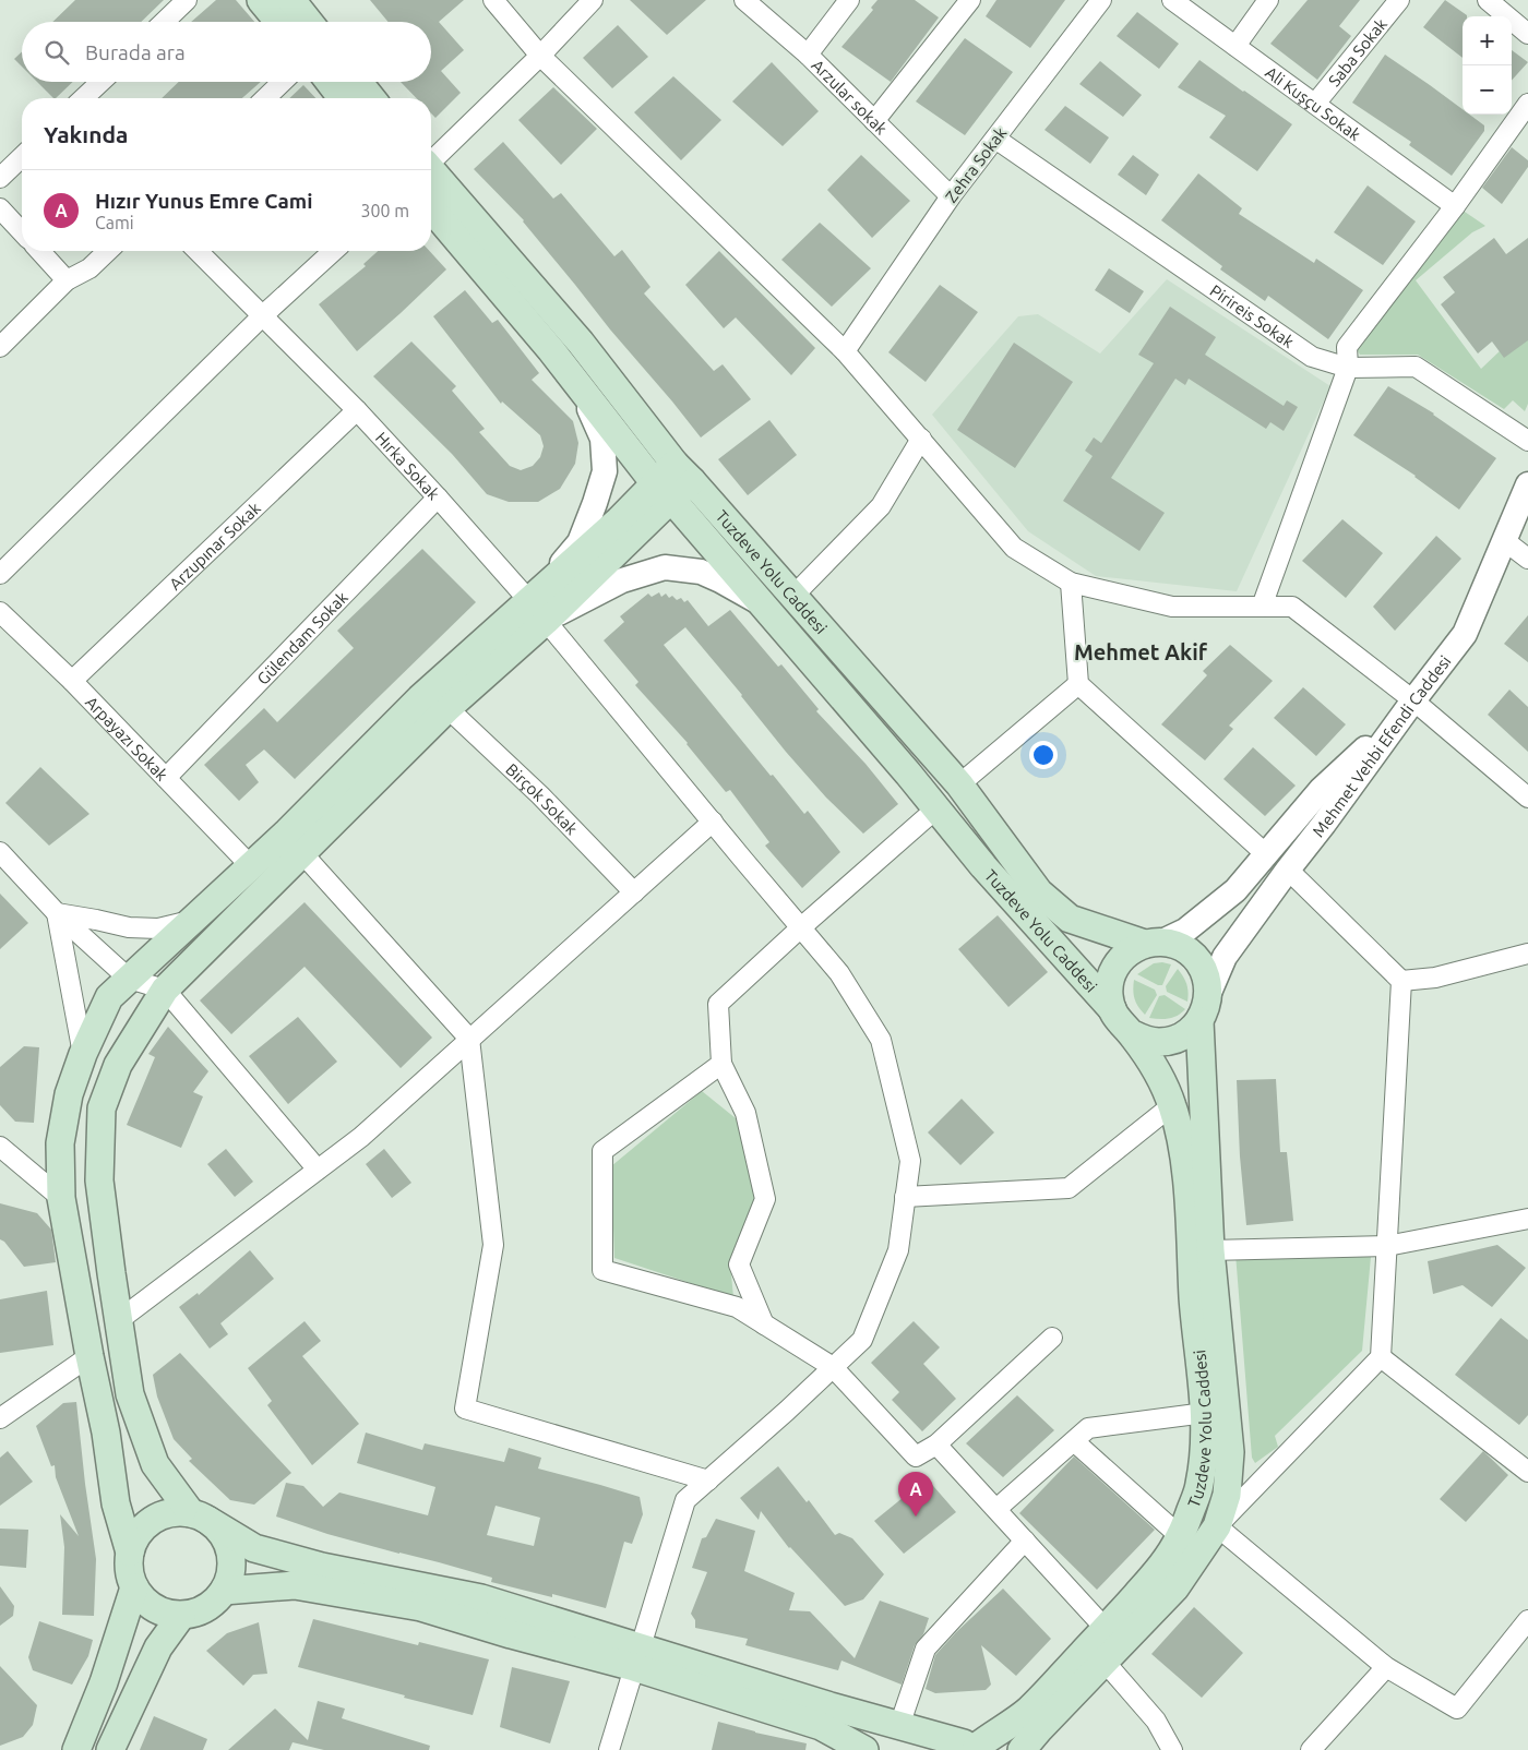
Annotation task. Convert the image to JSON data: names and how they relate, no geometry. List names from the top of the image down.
{
  "streets": {
    "main road": ["Tuzdeve Yolu Caddesi"],
    "street": [
      "Saba Sokak",
      "Arzular sokak",
      "Ali Kuşçu Sokak",
      "Zehra Sokak",
      "Pirireis Sokak",
      "Hırka Sokak",
      "Arzupınar Sokak",
      "Gülendam Sokak",
      "Arpayazı Sokak",
      "Mehmet Vehbi Efendi Caddesi",
      "Birçok Sokak"
    ]
  },
  "crossings": [
    ["Saba Sokak", "Ali Kuşçu Sokak"],
    ["Arzular sokak", "Zehra Sokak"],
    ["Zehra Sokak", "Pirireis Sokak"],
    ["Hırka Sokak", "Arzupınar Sokak"],
    ["Hırka Sokak", "Gülendam Sokak"],
    ["Arzupınar Sokak", "Arpayazı Sokak"],
    ["Tuzdeve Yolu Caddesi", "Mehmet Vehbi Efendi Caddesi"],
    ["Gülendam Sokak", "Arpayazı Sokak"]
  ],
  "districts": ["Mehmet Akif"],
  "page": {
    "map_buttons": ["+", "−"],
    "search": "Burada ara",
    "heading": "Yakında",
    "list": [
      {
        "mark": "A",
        "name": "Hızır Yunus Emre Cami",
        "note": "Cami",
        "value": "300 m"
      }
    ],
    "pins": "A"
  }
}
